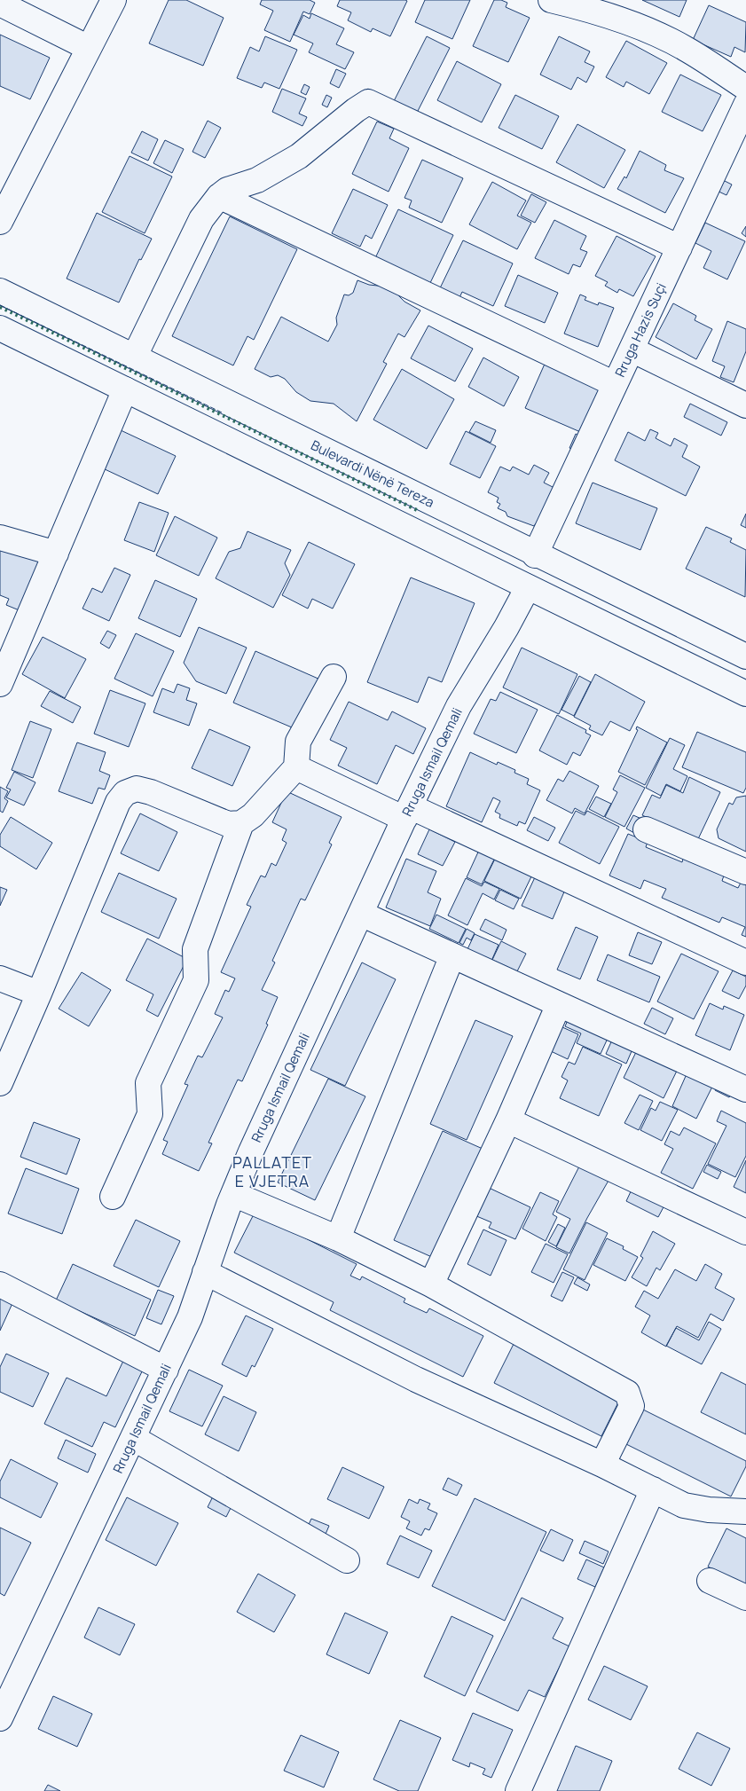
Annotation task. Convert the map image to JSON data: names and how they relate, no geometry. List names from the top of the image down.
{
  "streets": {
    "street": ["Rruga Hazis Suçi", "Bulevardi Nënë Tereza", "Rruga Ismail Qemali"]
  },
  "crossings": [
    ["Rruga Hazis Suçi", "Bulevardi Nënë Tereza"]
  ],
  "districts": ["PALLATET E VJETRA"]
}
